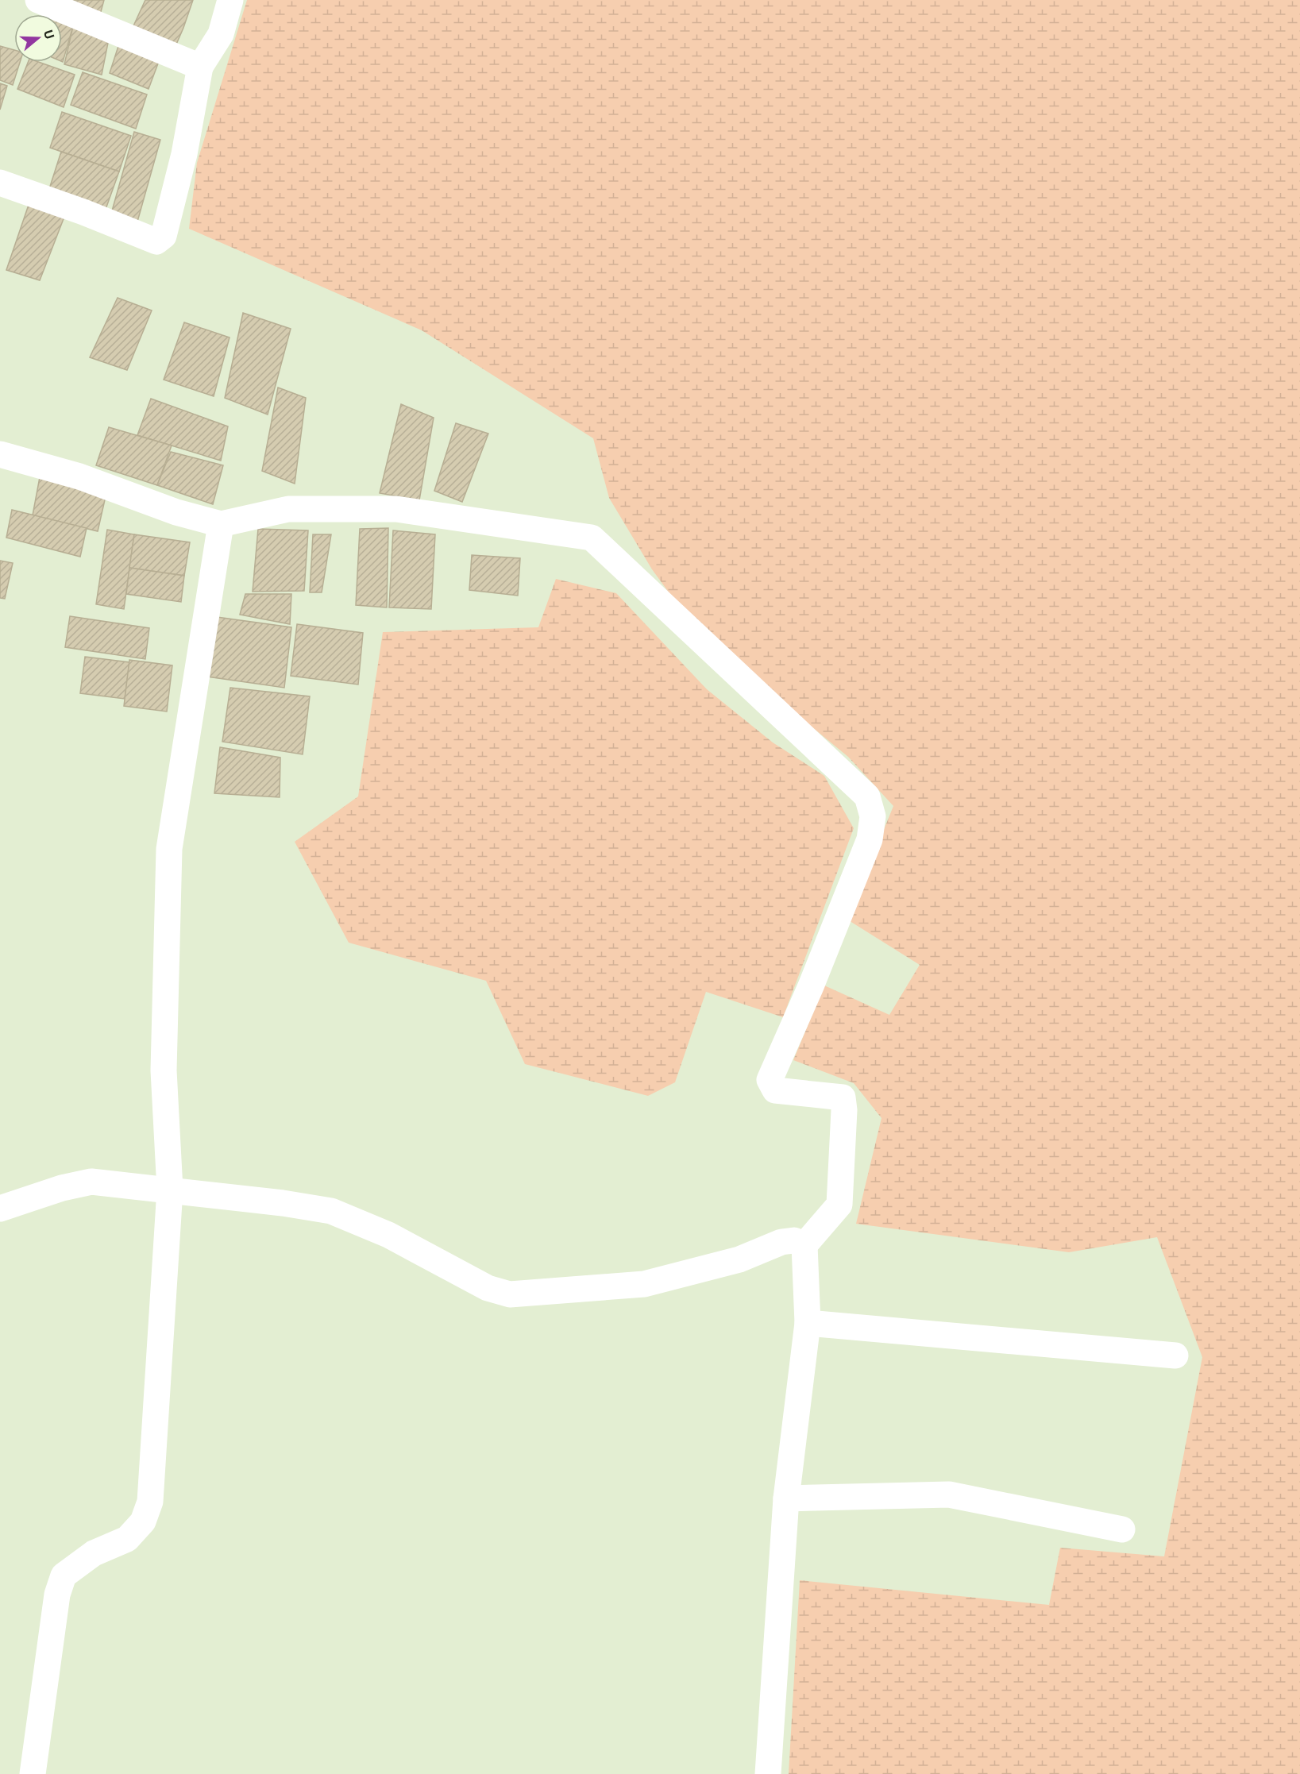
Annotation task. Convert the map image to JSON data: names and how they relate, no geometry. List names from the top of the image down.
{
  "north": "right"
}
